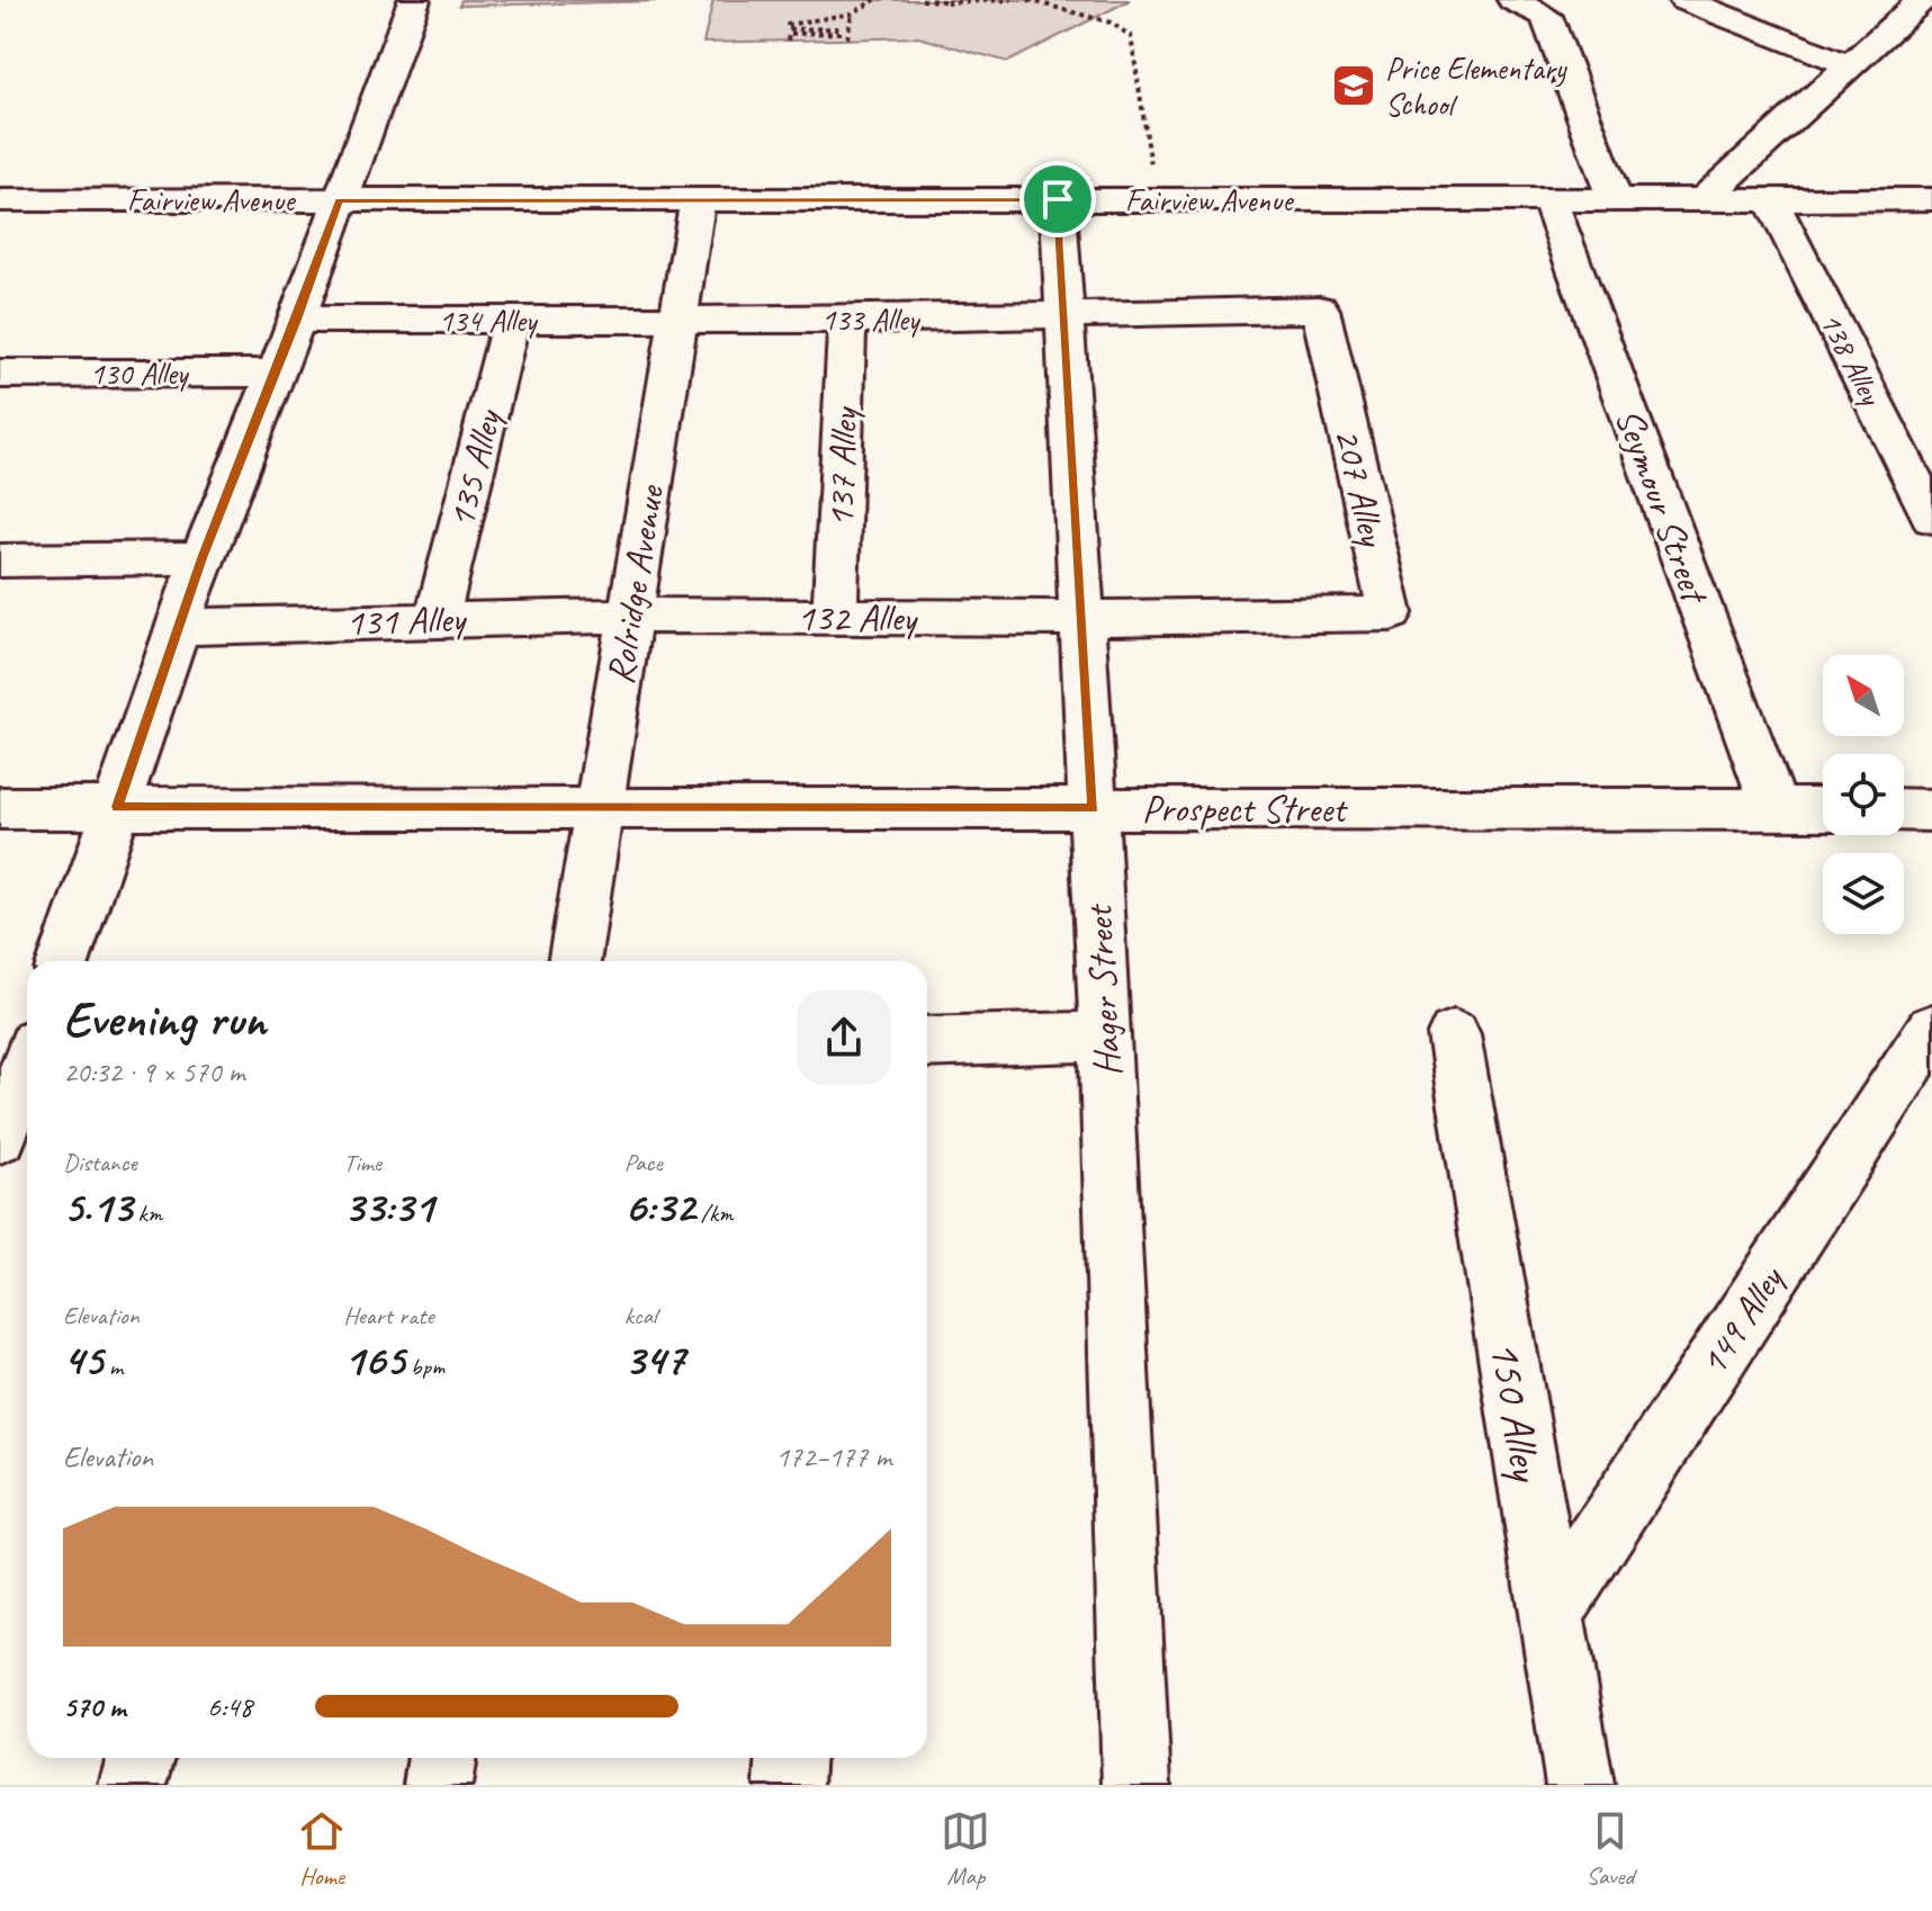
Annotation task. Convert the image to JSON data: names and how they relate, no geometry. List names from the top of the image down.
{
  "streets": {
    "street": [
      "Fairview Avenue",
      "133 Alley",
      "134 Alley",
      "138 Alley",
      "130 Alley",
      "137 Alley",
      "135 Alley",
      "207 Alley",
      "Seymour Street",
      "Rolridge Avenue",
      "132 Alley",
      "131 Alley",
      "Prospect Street",
      "Hager Street",
      "149 Alley",
      "150 Alley"
    ]
  },
  "crossings": [
    ["Fairview Avenue", "138 Alley"],
    ["Fairview Avenue", "Seymour Street"],
    ["Fairview Avenue", "Rolridge Avenue"],
    ["Fairview Avenue", "Hager Street"],
    ["133 Alley", "134 Alley"],
    ["133 Alley", "137 Alley"],
    ["133 Alley", "207 Alley"],
    ["133 Alley", "Rolridge Avenue"],
    ["133 Alley", "Hager Street"],
    ["134 Alley", "135 Alley"],
    ["134 Alley", "Rolridge Avenue"],
    ["137 Alley", "132 Alley"],
    ["135 Alley", "131 Alley"],
    ["207 Alley", "132 Alley"],
    ["207 Alley", "Hager Street"],
    ["Seymour Street", "Prospect Street"],
    ["Rolridge Avenue", "132 Alley"],
    ["Rolridge Avenue", "131 Alley"],
    ["Rolridge Avenue", "Prospect Street"],
    ["132 Alley", "131 Alley"],
    ["132 Alley", "Hager Street"],
    ["Prospect Street", "Hager Street"],
    ["149 Alley", "150 Alley"]
  ],
  "places": {
    "school or university": ["Price Elementary School"]
  },
  "north": "top left",
  "page": {
    "heading": ["Evening run", "20:32 · 9 × 570 m"],
    "stats": [
      ["Distance", "5.13 km"],
      ["Time", "33:31"],
      ["Pace", "6:32 /km"],
      ["Elevation", "45 m"],
      ["Heart rate", "165 bpm"],
      ["kcal", "347"]
    ],
    "chart": ["Elevation", "172–177 m"],
    "list": [
      {
        "name": "570 m",
        "note": "6:48"
      }
    ],
    "tabs": ["Home", "Map", "Saved"]
  }
}
